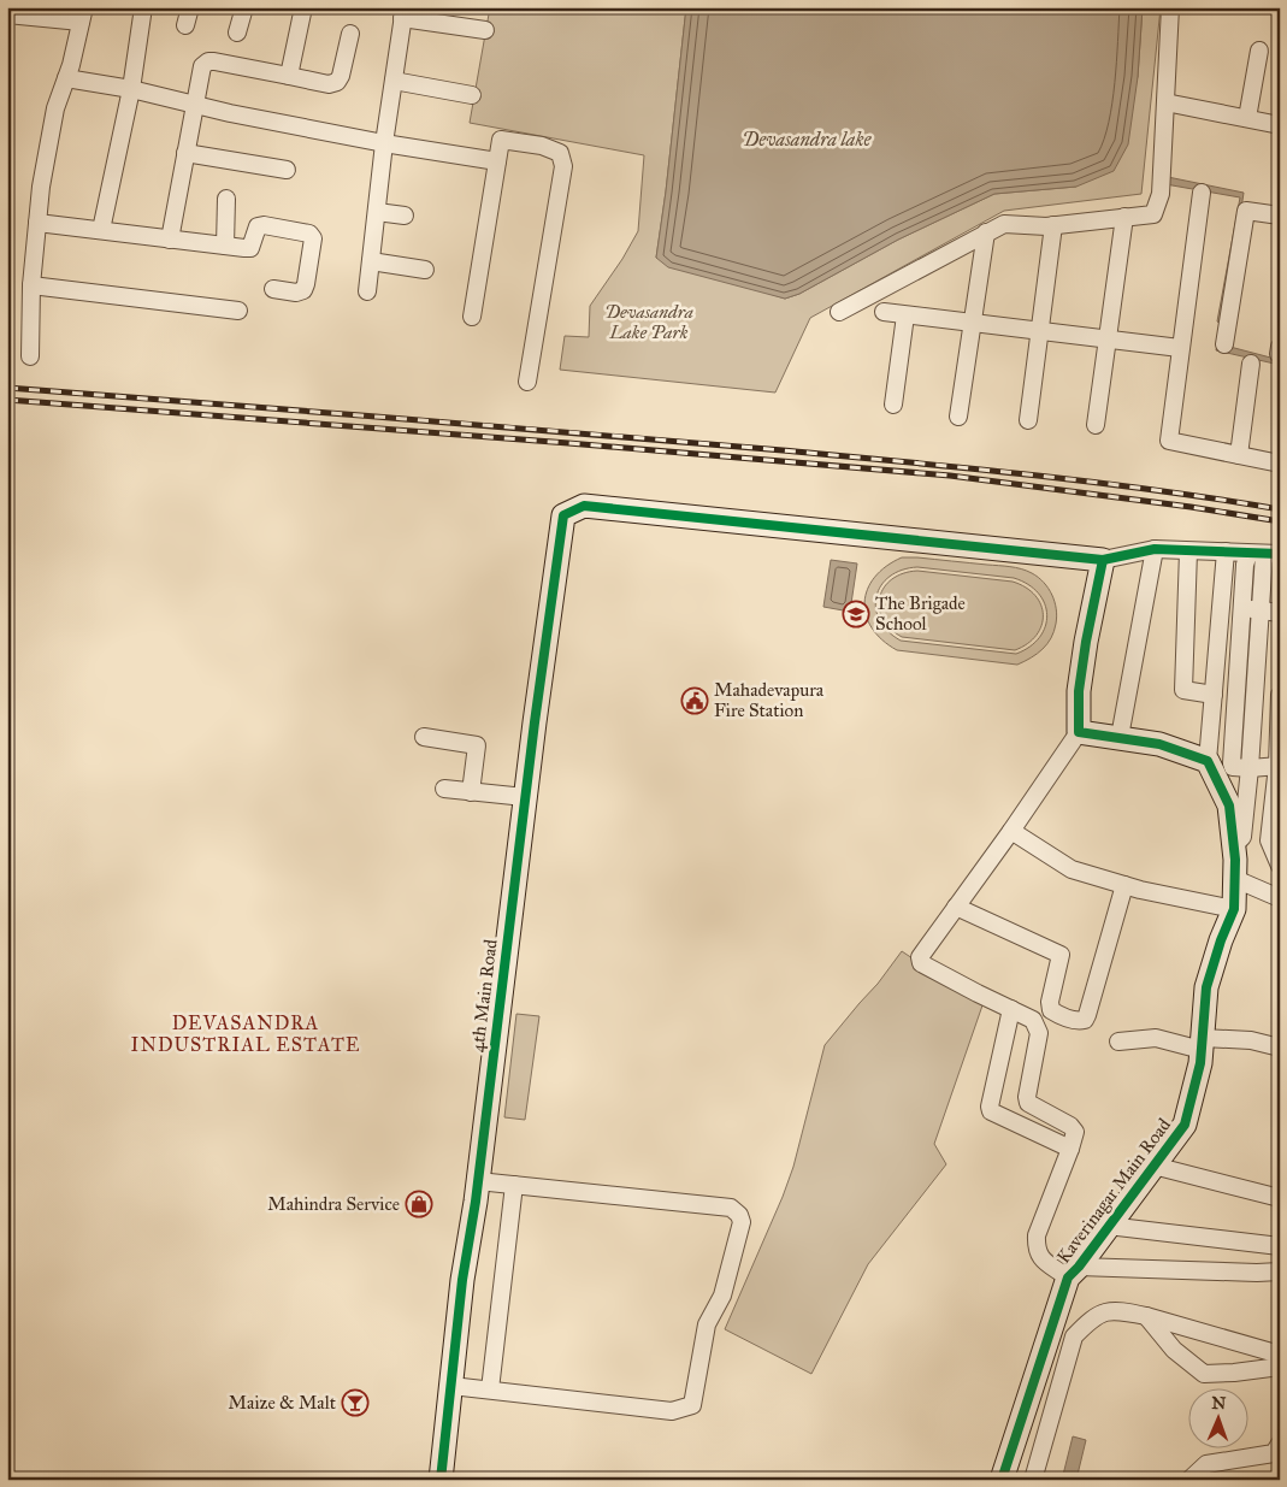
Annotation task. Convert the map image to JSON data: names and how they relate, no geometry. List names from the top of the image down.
{
  "streets": {
    "street": ["4th Main Road", "Kaverinagar Main Road"]
  },
  "districts": ["DEVASANDRA INDUSTRIAL ESTATE"],
  "water": ["Devasandra lake"],
  "parks": ["Devasandra Lake Park"],
  "places": {
    "school or university": ["The Brigade School"],
    "public building": ["Mahadevapura Fire Station"],
    "shop": ["Mahindra Service"],
    "bar": ["Maize & Malt"]
  },
  "north": "top"
}
